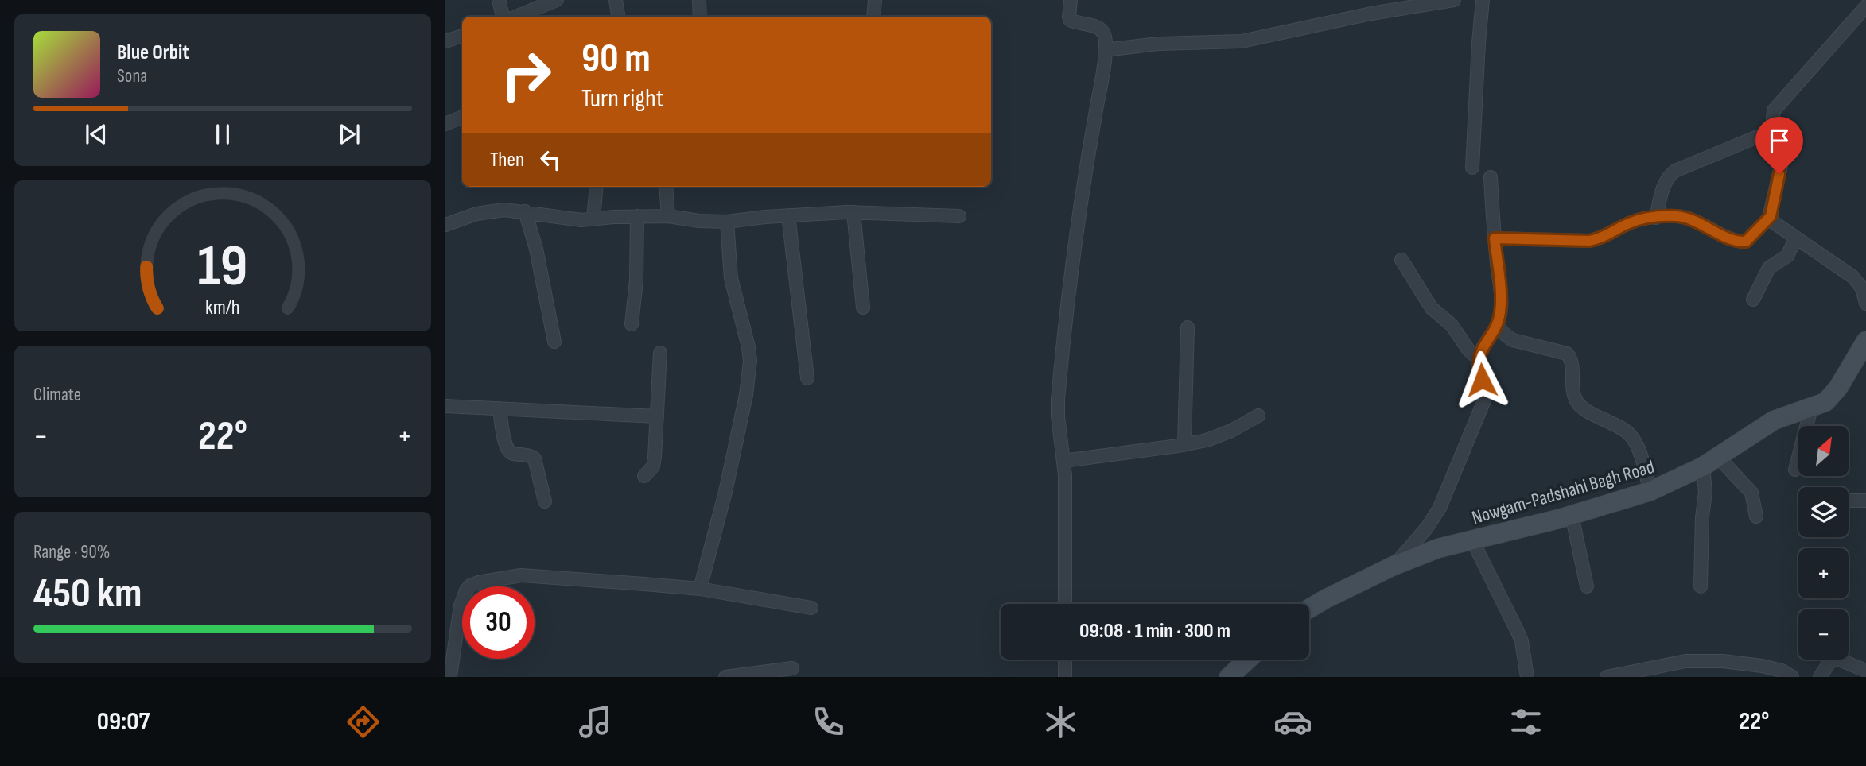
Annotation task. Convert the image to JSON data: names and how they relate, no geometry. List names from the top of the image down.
{
  "streets": {
    "main road": ["Nowgam-Padshahi Bagh Road"]
  },
  "north": "top right",
  "page": {
    "turn": ["90 m", "Turn right"],
    "song": ["Blue Orbit", "Sona"],
    "then": "Then",
    "tile": [
      "Climate",
      ["Range · 90%", "450 km"]
    ],
    "heat": ["−", "22°", "+"],
    "map_buttons": ["+", "−"],
    "limit": "30",
    "trip": "09:08 · 1 min · 300 m",
    "tabs": ["09:07", "22°"],
    "gauge": ["19", "km/h"]
  }
}
